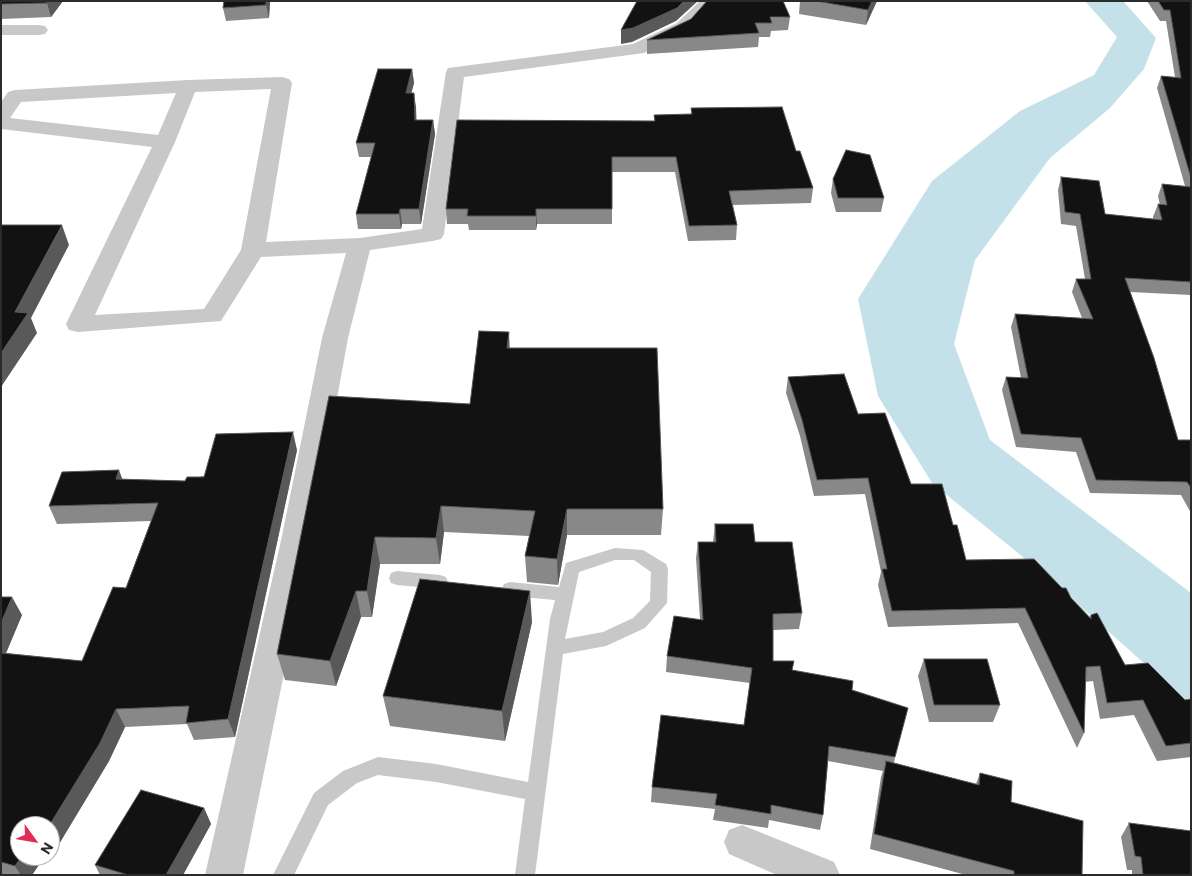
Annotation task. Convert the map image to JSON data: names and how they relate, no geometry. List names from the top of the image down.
{
  "north": "bottom right"
}
